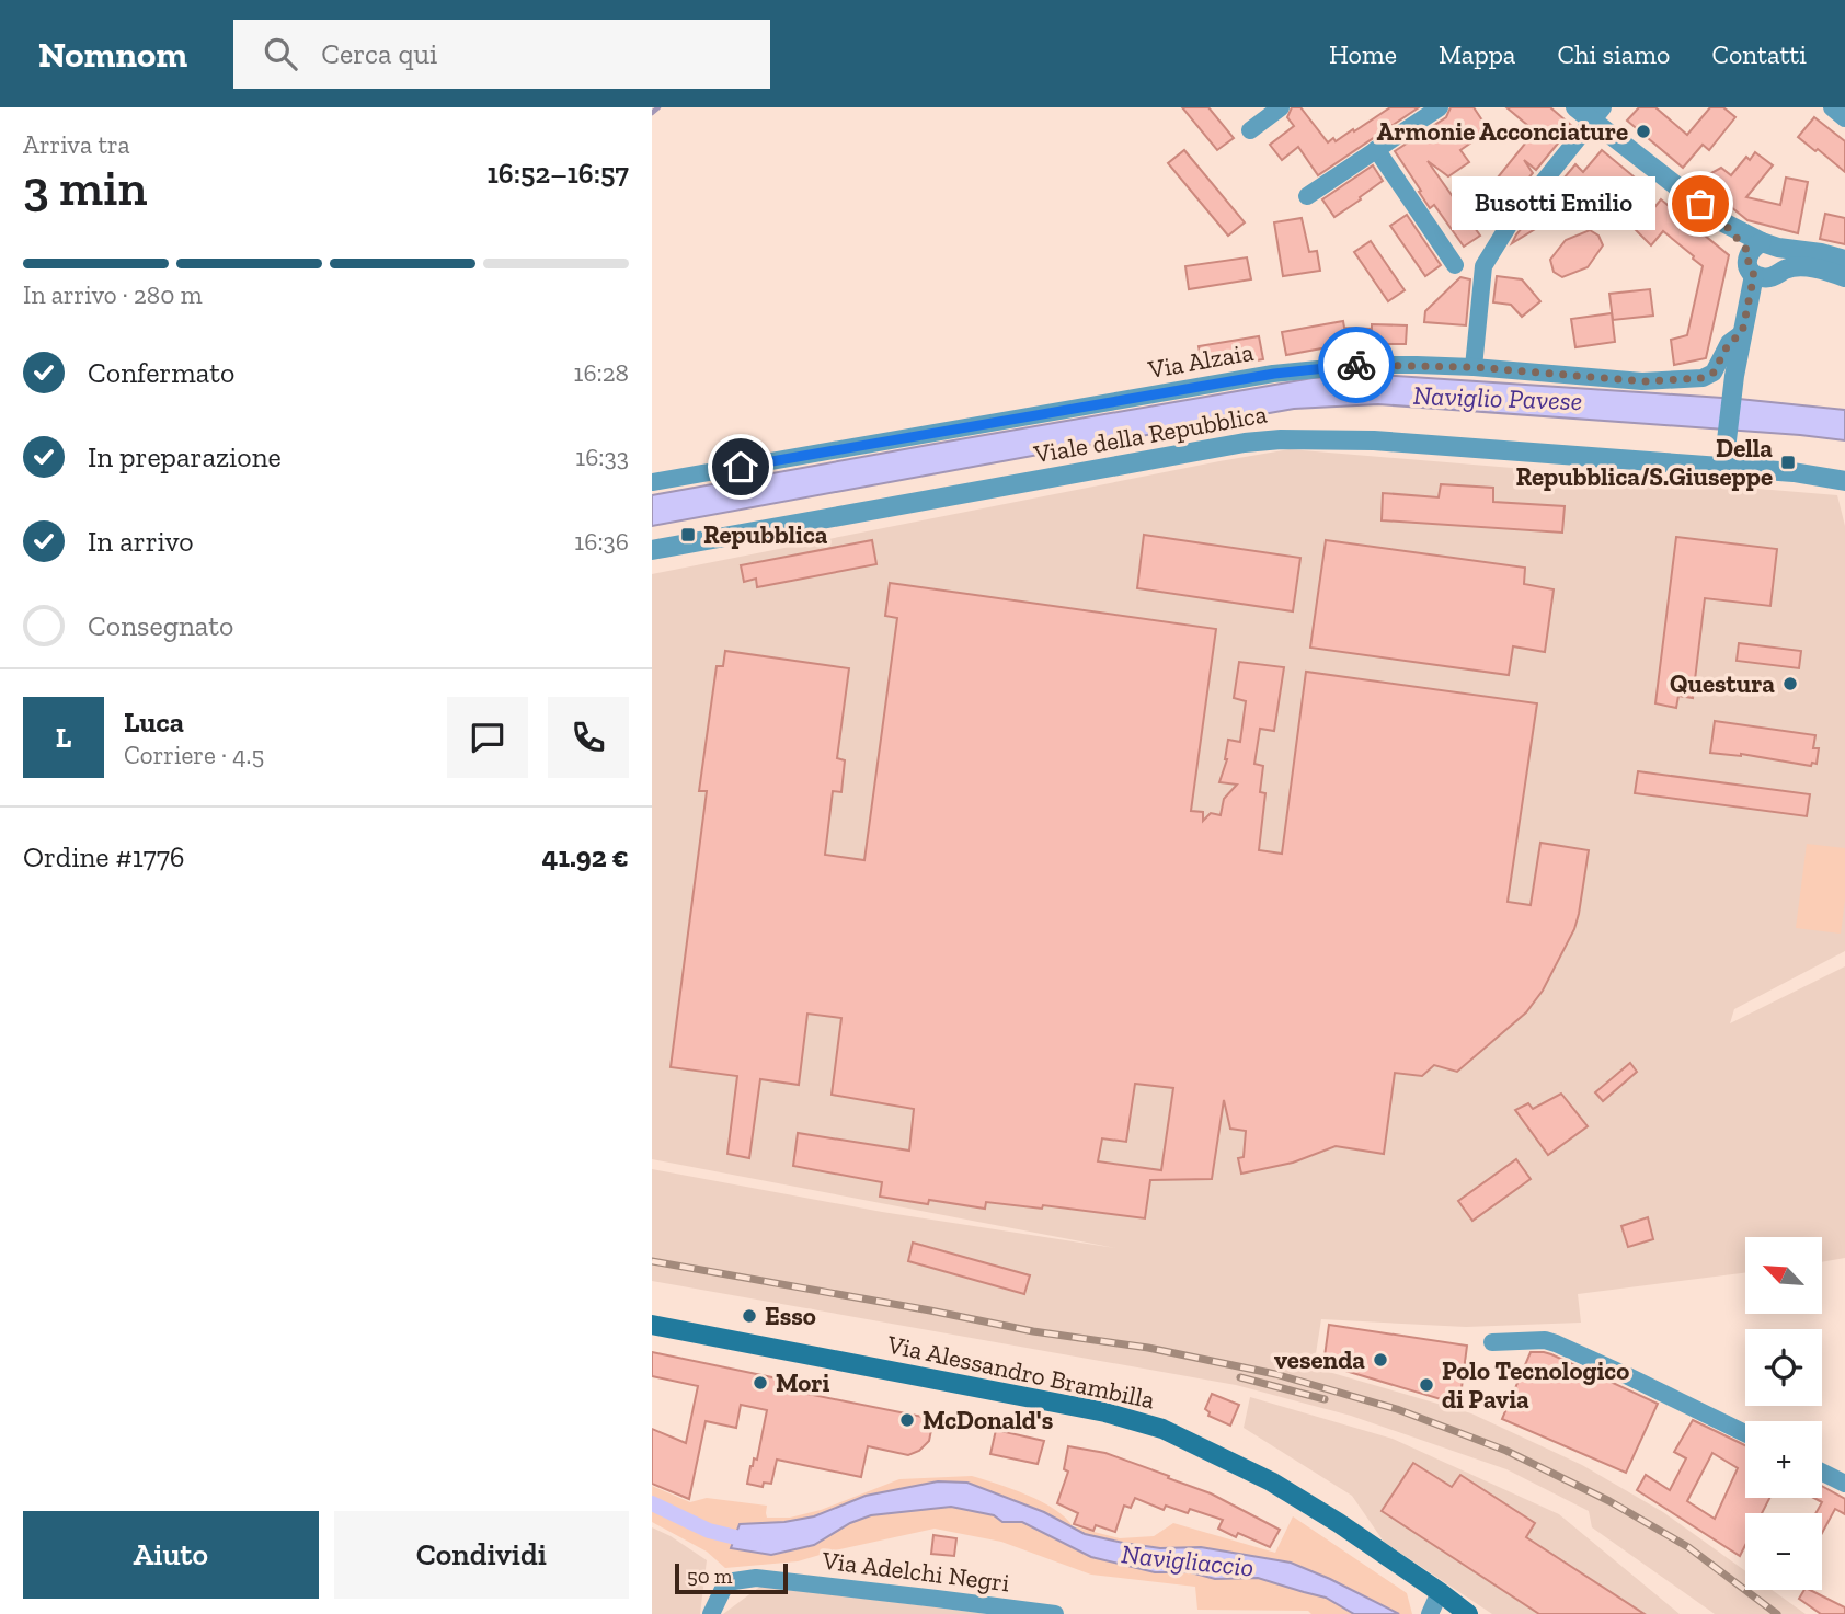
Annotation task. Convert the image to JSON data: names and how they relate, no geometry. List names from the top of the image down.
{
  "streets": {
    "main road": ["Via Alessandro Brambilla"],
    "street": ["Via Alzaia", "Viale della Repubblica", "Via Adelchi Negri"]
  },
  "water": ["Naviglio Pavese", "Navigliaccio"],
  "places": {
    "other": [
      "Armonie Acconciature",
      "Busotti Emilio",
      "Questura",
      "Esso",
      "vesenda",
      "Mori",
      "Polo Tecnologico di Pavia",
      "McDonald's"
    ],
    "transit": ["Della Repubblica/S.Giuseppe", "Repubblica"]
  },
  "scale_bar": "50 m",
  "north": "top left",
  "page": {
    "header": "Nomnom",
    "search": "Cerca qui",
    "nav": [
      "Home",
      "Mappa",
      "Chi siamo",
      "Contatti"
    ],
    "heading": ["3 min", "Arriva tra", "16:52–16:57"],
    "panel": [
      "Luca",
      "Corriere · 4.5",
      "Ordine #1776",
      "41.92 €"
    ],
    "bubble": "Busotti Emilio",
    "bar": "In arrivo · 280 m",
    "list": [
      ["Confermato", "16:28"],
      ["In preparazione", "16:33"],
      ["In arrivo", "16:36"],
      "Consegnato"
    ],
    "round": "L",
    "map_buttons": ["+", "−"],
    "buttons": ["Aiuto", "Condividi"],
    "scale": "50 m"
  }
}
